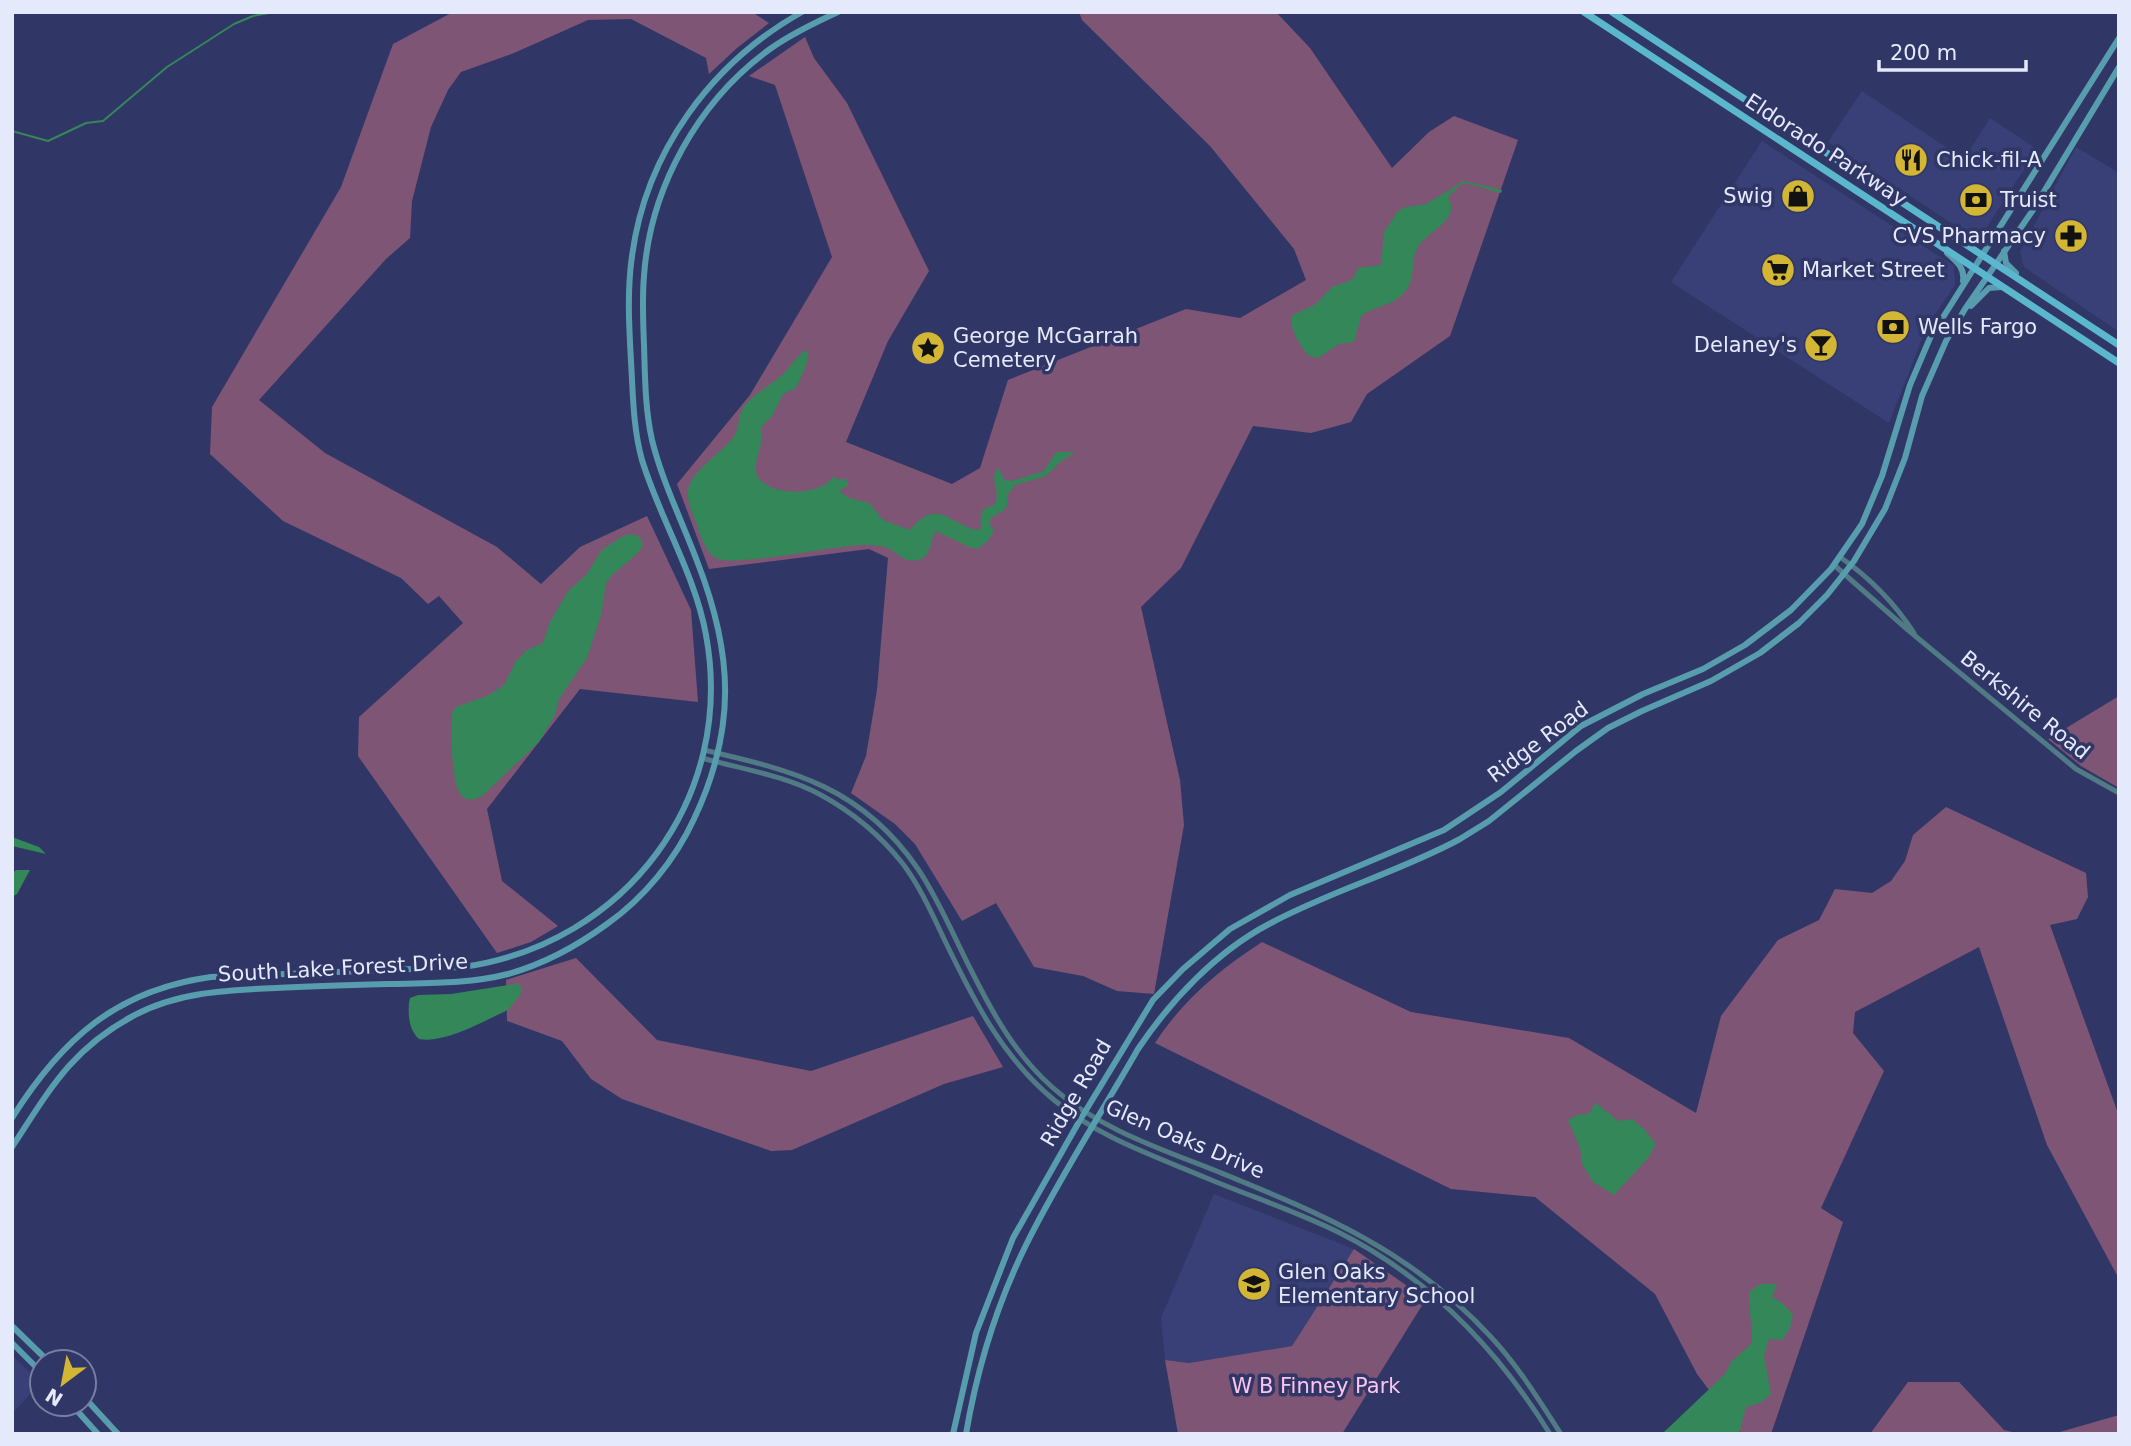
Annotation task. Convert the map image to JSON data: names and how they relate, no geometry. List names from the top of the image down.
{
  "streets": {
    "main road": ["Eldorado Parkway", "Ridge Road", "South Lake Forest Drive"],
    "street": ["Berkshire Road", "Glen Oaks Drive"]
  },
  "crossings": [
    ["Eldorado Parkway", "Ridge Road"],
    ["Berkshire Road", "Ridge Road"],
    ["Ridge Road", "Glen Oaks Drive"],
    ["South Lake Forest Drive", "Glen Oaks Drive"]
  ],
  "parks": ["W B Finney Park"],
  "places": {
    "restaurant": ["Chick-fil-A"],
    "shop": ["Swig"],
    "bank": ["Truist", "Wells Fargo"],
    "pharmacy": ["CVS Pharmacy"],
    "supermarket": ["Market Street"],
    "bar": ["Delaney's"],
    "place": ["George McGarrah Cemetery"],
    "school or university": ["Glen Oaks Elementary School"]
  },
  "scale_bar": "200 m",
  "north": "bottom left"
}
